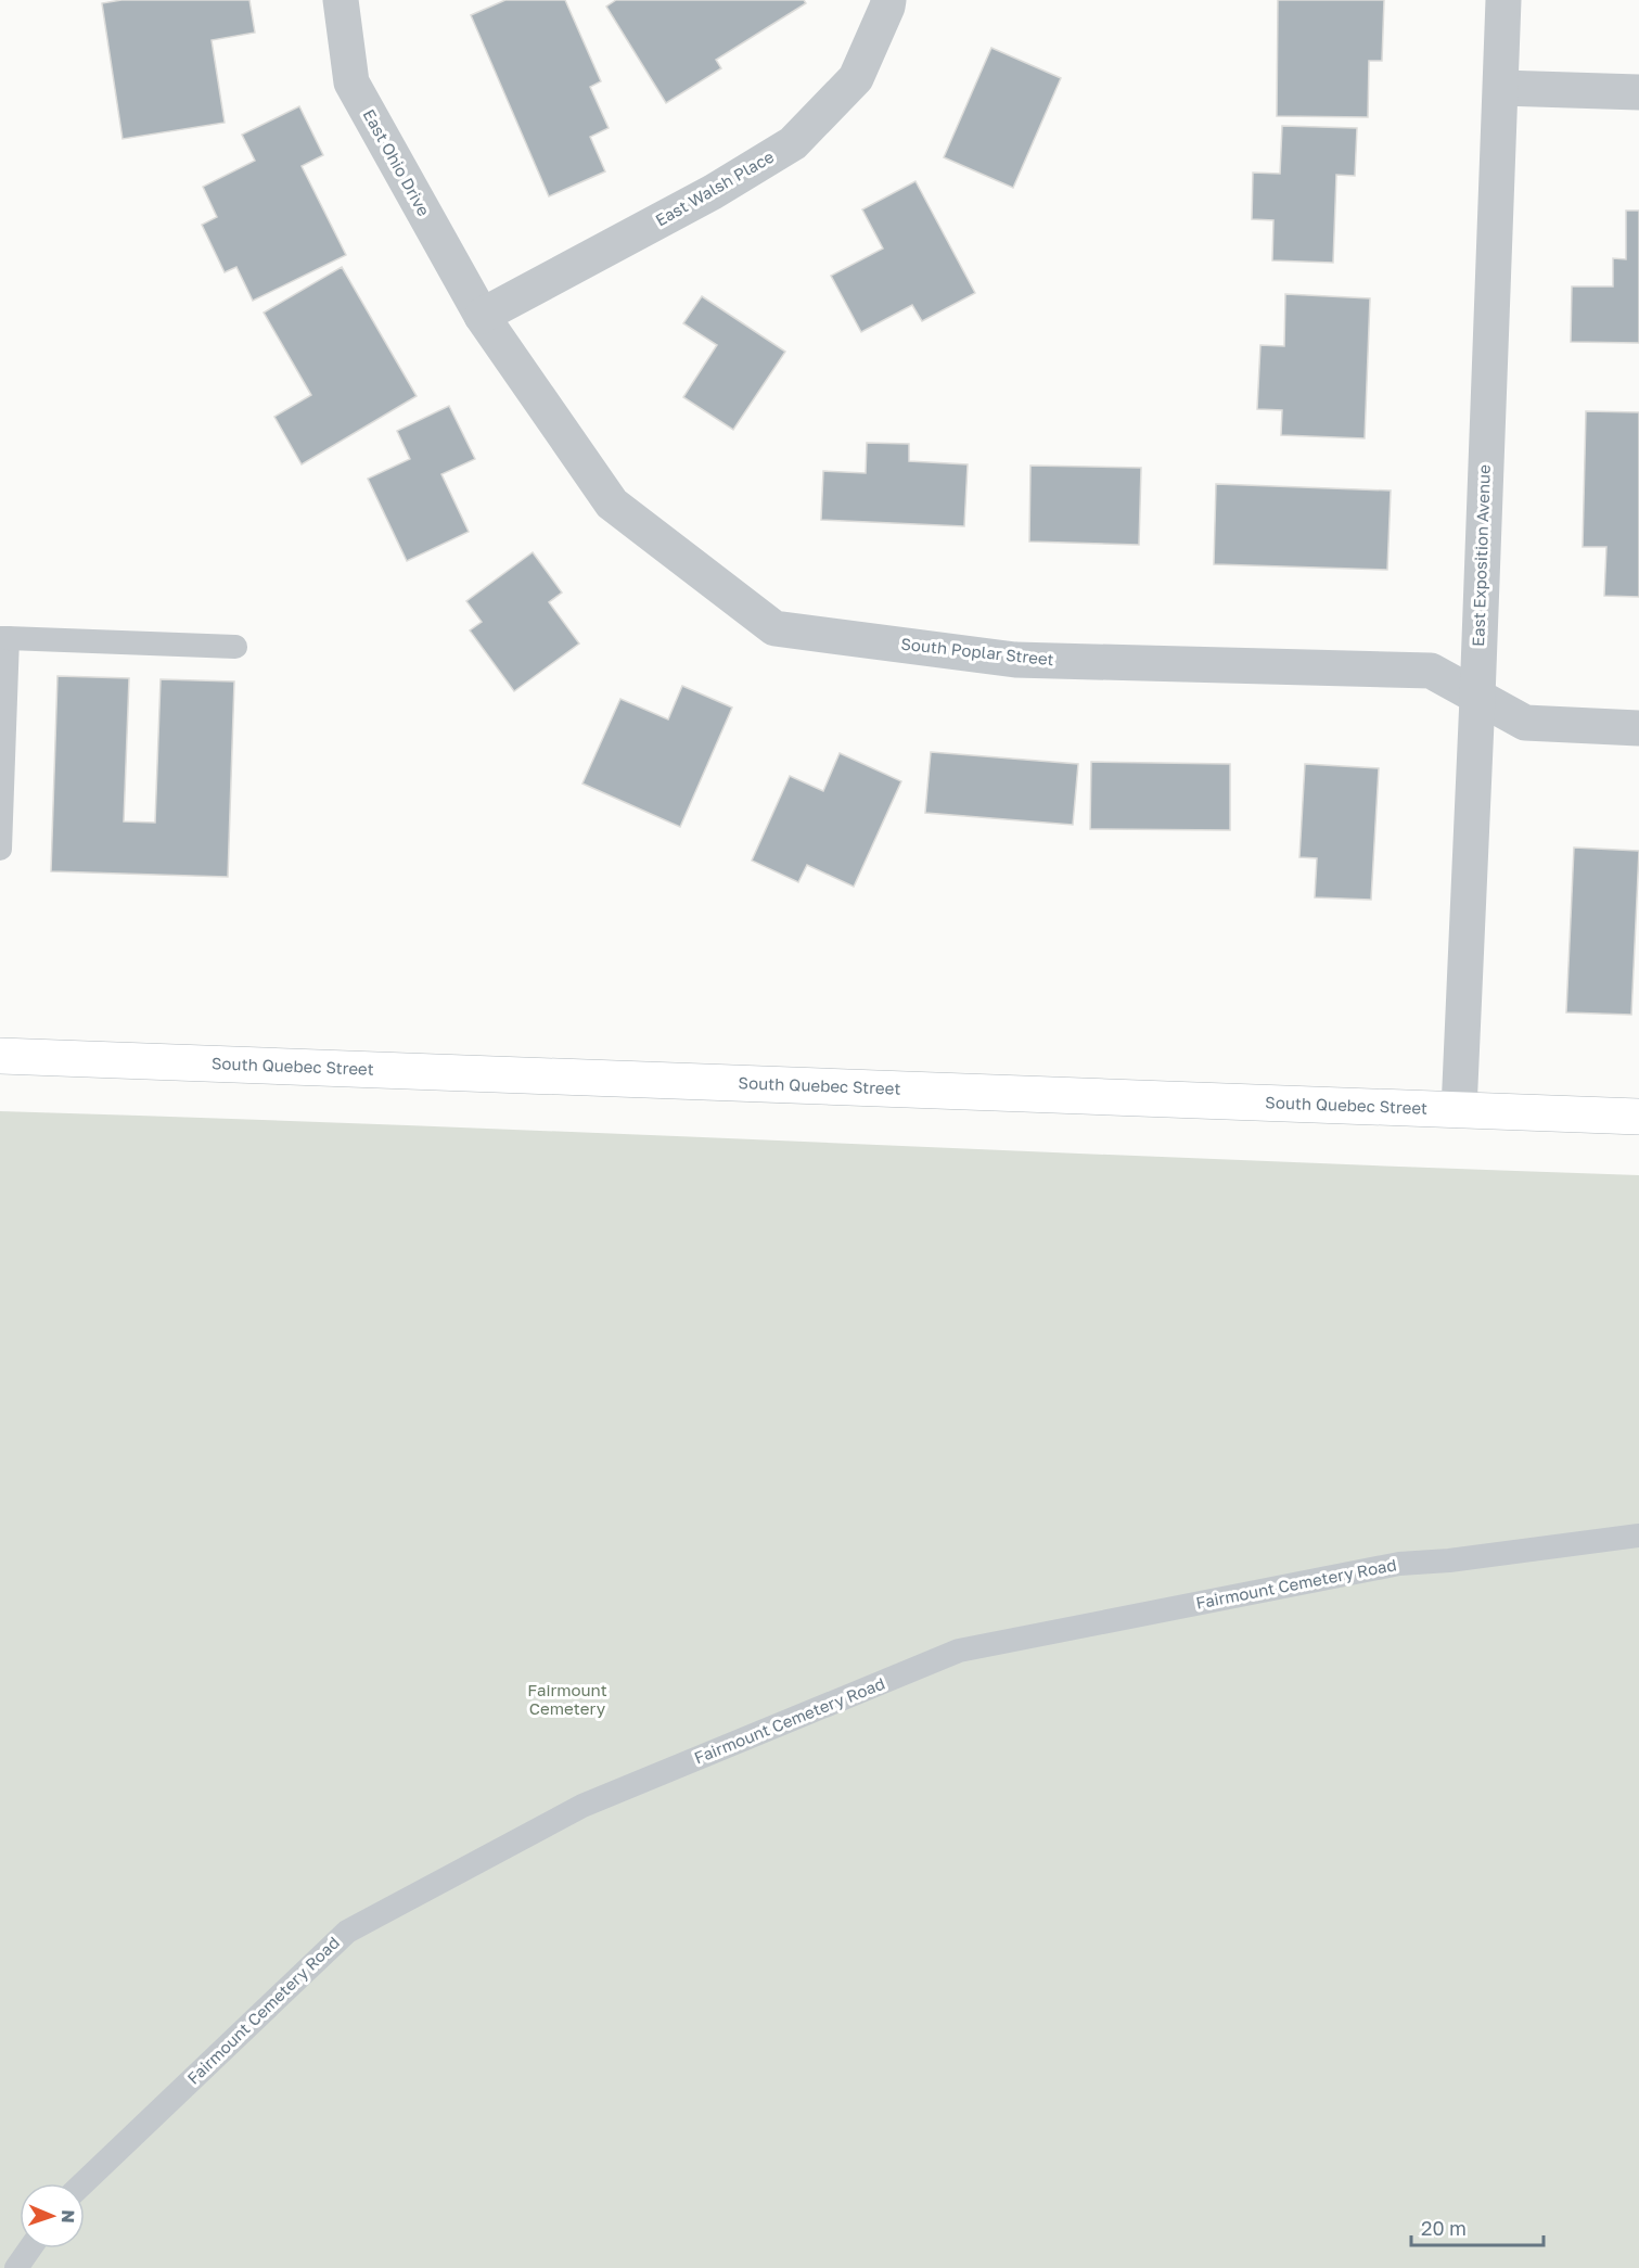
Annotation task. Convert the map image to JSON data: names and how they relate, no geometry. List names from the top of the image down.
{
  "streets": {
    "main road": ["South Quebec Street"],
    "street": [
      "East Ohio Drive",
      "East Walsh Place",
      "East Exposition Avenue",
      "South Poplar Street"
    ],
    "lane": ["Fairmount Cemetery Road"]
  },
  "crossings": [
    ["East Ohio Drive", "East Walsh Place"],
    ["East Ohio Drive", "South Poplar Street"],
    ["East Walsh Place", "South Poplar Street"],
    ["East Exposition Avenue", "South Poplar Street"],
    ["East Exposition Avenue", "South Quebec Street"]
  ],
  "parks": ["Fairmount Cemetery"],
  "scale_bar": "20 m",
  "north": "right"
}
